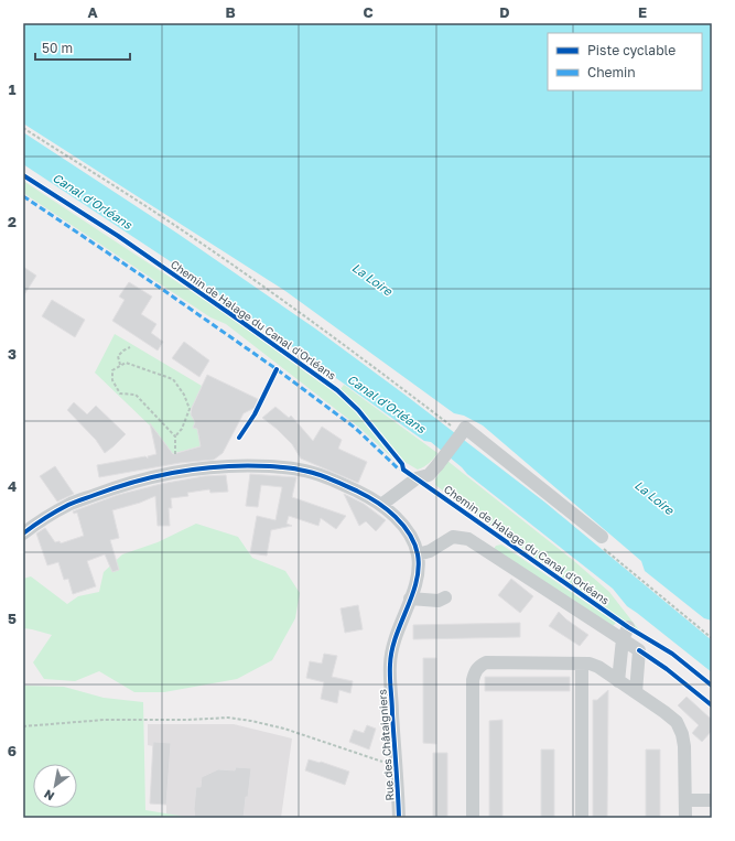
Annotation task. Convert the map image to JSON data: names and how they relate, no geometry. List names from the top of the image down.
{
  "streets": {
    "street": ["Rue des Châtaigniers"],
    "cycle path": ["Chemin de Halage du Canal d'Orléans"]
  },
  "water": ["Canal d'Orléans", "La Loire"],
  "legend": ["Piste cyclable", "Chemin"],
  "scale_bar": "50 m",
  "north": "bottom left",
  "grid": {
    "columns": [
      "A",
      "B",
      "C",
      "D",
      "E"
    ],
    "rows": [
      "1",
      "2",
      "3",
      "4",
      "5",
      "6"
    ]
  }
}
